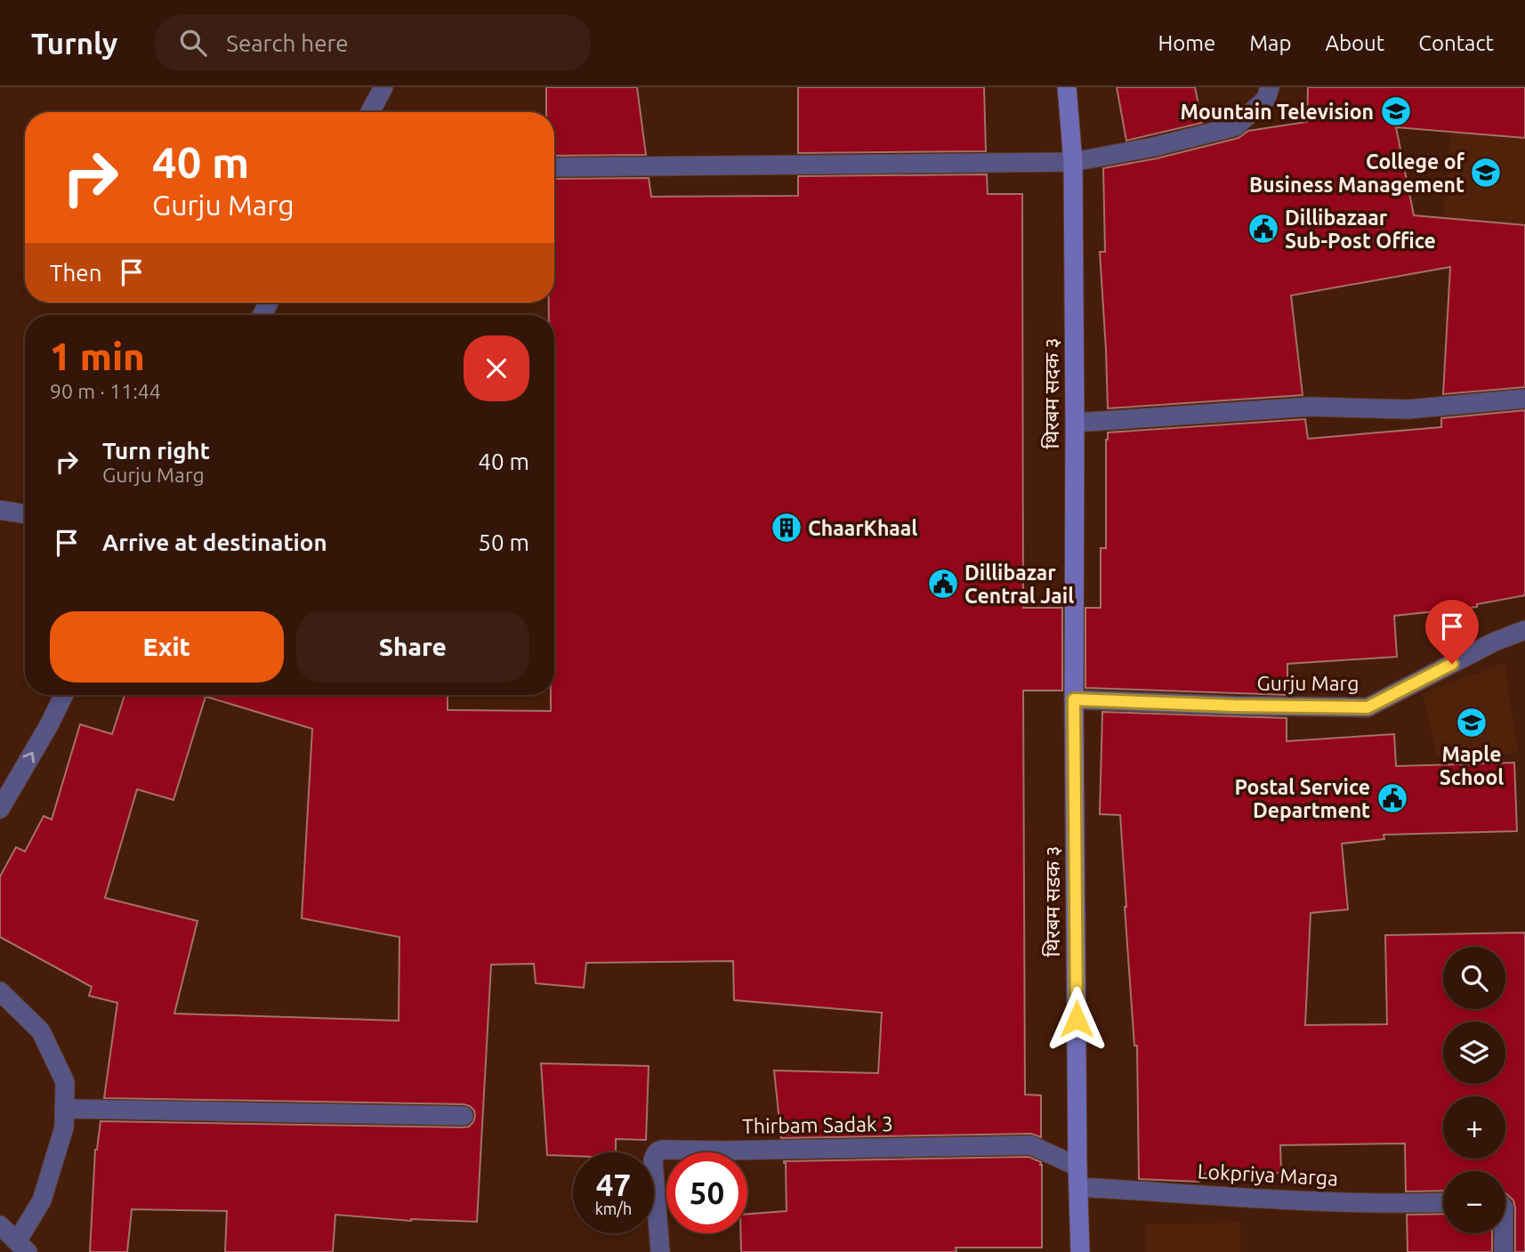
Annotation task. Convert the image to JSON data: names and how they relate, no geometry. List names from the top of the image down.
{
  "streets": {
    "main road": ["थिरबम सदक ३", "थिरबम सडक ३"],
    "street": ["Gurju Marg", "Thirbam Sadak 3", "Lokpriya Marga"]
  },
  "crossings": [
    ["थिरबम सदक ३", "Gurju Marg"],
    ["थिरबम सदक ३", "थिरबम सडक ३"],
    ["Gurju Marg", "थिरबम सडक ३"],
    ["थिरबम सडक ३", "Thirbam Sadak 3"],
    ["थिरबम सडक ३", "Lokpriya Marga"]
  ],
  "places": {
    "school or university": ["Mountain Television", "College of Business Management", "Maple School"],
    "public building": ["Dillibazaar Sub-Post Office", "Dillibazar Central Jail", "Postal Service Department"],
    "building": ["ChaarKhaal"]
  },
  "page": {
    "header": "Turnly",
    "search": "Search here",
    "nav": [
      "Home",
      "Map",
      "About",
      "Contact"
    ],
    "turn": ["40 m", "Gurju Marg"],
    "then": "Then",
    "heading": ["1 min", "90 m · 11:44"],
    "list": [
      {
        "name": "Turn right",
        "note": "Gurju Marg",
        "value": "40 m"
      },
      {
        "name": "Arrive at destination",
        "value": "50 m"
      }
    ],
    "buttons": ["Exit", "Share"],
    "map_buttons": ["+", "−"],
    "speed": "47 km/h",
    "limit": "50"
  }
}
